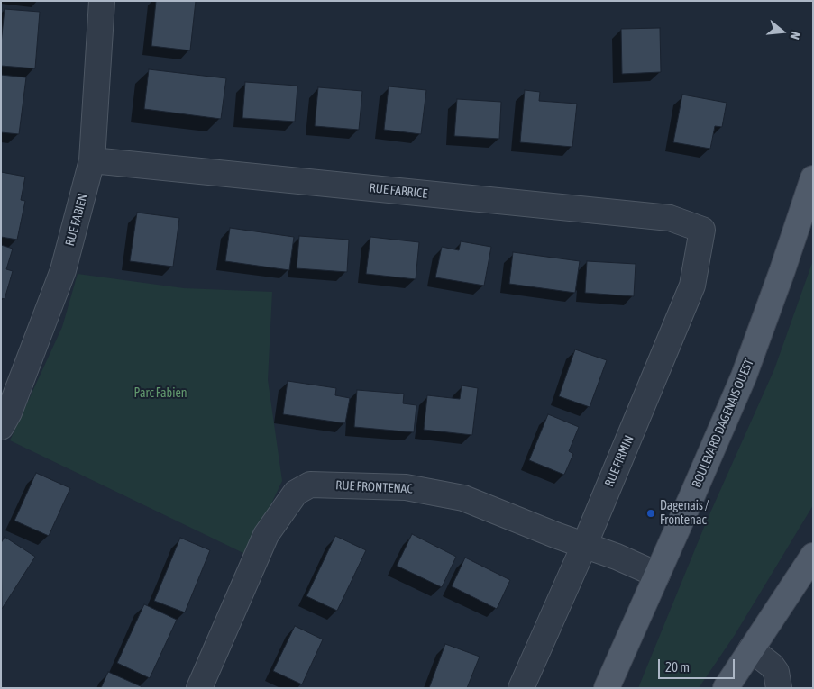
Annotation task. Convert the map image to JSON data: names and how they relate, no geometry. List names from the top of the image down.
{
  "streets": {
    "main road": ["BOULEVARD DAGENAIS OUEST"],
    "street": [
      "RUE FABRICE",
      "RUE FABIEN",
      "RUE FIRMIN",
      "RUE FRONTENAC"
    ]
  },
  "crossings": [
    ["RUE FABRICE", "RUE FABIEN"],
    ["RUE FABRICE", "RUE FIRMIN"],
    ["BOULEVARD DAGENAIS OUEST", "RUE FRONTENAC"],
    ["RUE FIRMIN", "RUE FRONTENAC"]
  ],
  "parks": ["Parc Fabien"],
  "places": ["Dagenais / Frontenac"],
  "scale_bar": "20 m",
  "north": "right"
}
